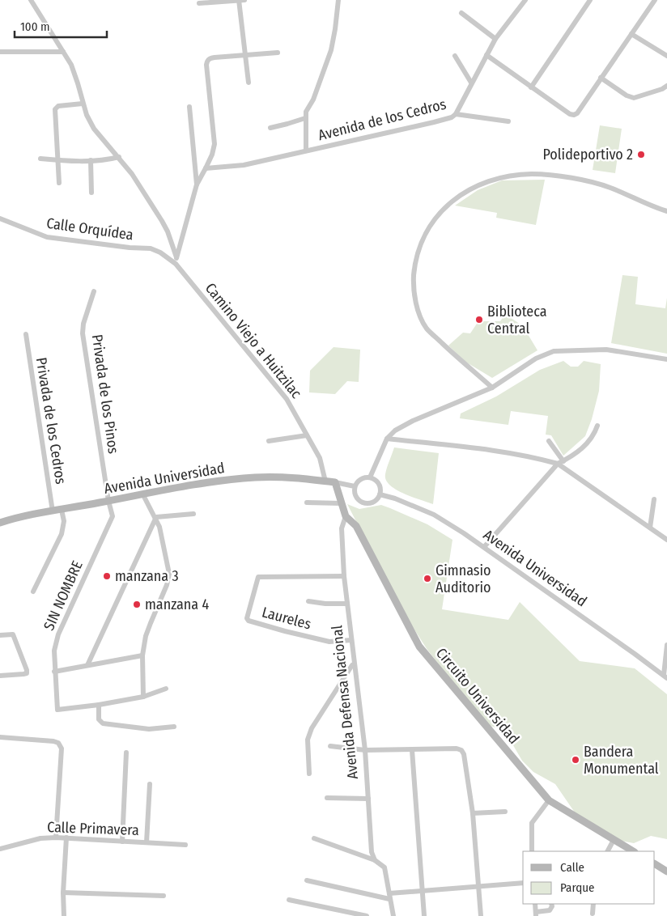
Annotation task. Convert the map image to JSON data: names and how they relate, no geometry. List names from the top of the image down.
{
  "streets": {
    "street": [
      "Avenida de los Cedros",
      "Calle Orquídea",
      "Camino Viejo a Huitzilac",
      "Privada de los Pinos",
      "Privada de los Cedros",
      "Avenida Universidad",
      "SIN NOMBRE",
      "Laureles",
      "Circuito Universidad",
      "Avenida Defensa Nacional",
      "Calle Primavera"
    ]
  },
  "crossings": [
    ["Calle Orquídea", "Camino Viejo a Huitzilac"],
    ["Camino Viejo a Huitzilac", "Avenida Universidad"],
    ["Privada de los Pinos", "Avenida Universidad"],
    ["Privada de los Pinos", "SIN NOMBRE"],
    ["Privada de los Cedros", "Avenida Universidad"],
    ["Avenida Universidad", "SIN NOMBRE"],
    ["Laureles", "Avenida Defensa Nacional"],
    ["Circuito Universidad", "Avenida Defensa Nacional"]
  ],
  "places": [
    "Polideportivo 2",
    "Biblioteca Central",
    "manzana 3",
    "Gimnasio Auditorio",
    "manzana 4",
    "Bandera Monumental"
  ],
  "legend": ["Calle", "Parque"],
  "scale_bar": "100 m"
}
